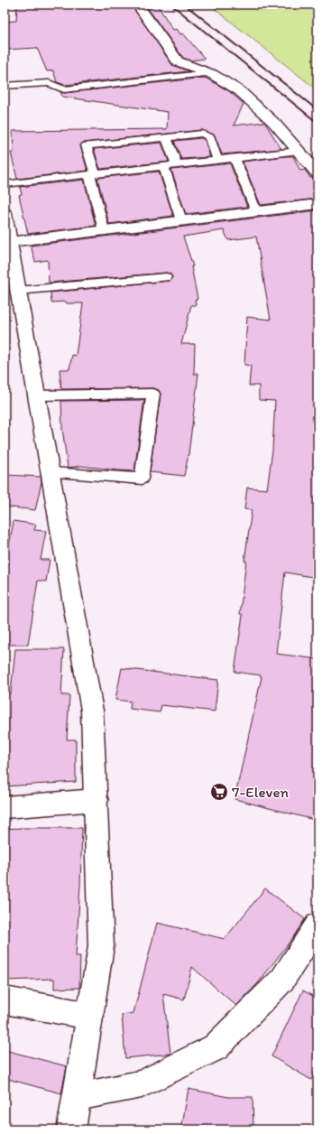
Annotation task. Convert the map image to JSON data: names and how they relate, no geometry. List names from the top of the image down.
{
  "places": {
    "supermarket": ["7-Eleven"]
  }
}
